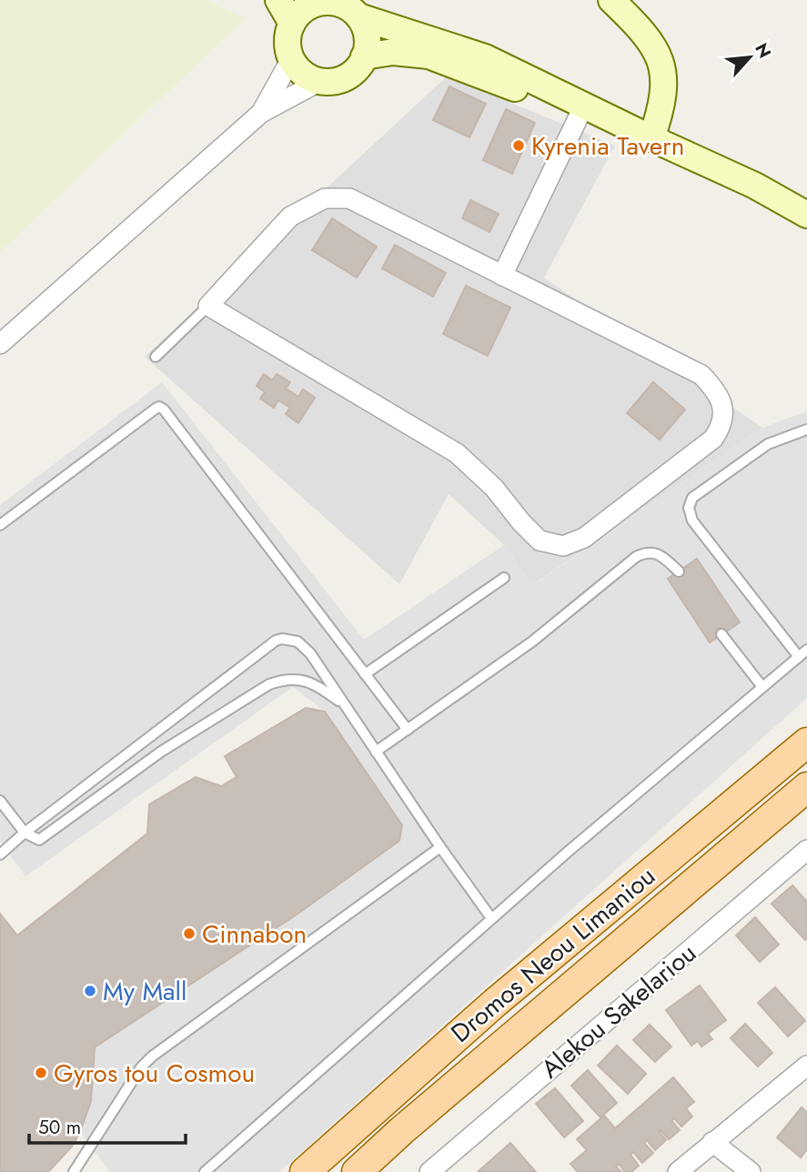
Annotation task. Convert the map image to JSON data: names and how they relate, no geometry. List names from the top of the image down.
{
  "streets": {
    "main road": ["Dromos Neou Limaniou"],
    "street": ["Alekou Sakelariou"]
  },
  "places": [
    "Kyrenia Tavern",
    "Cinnabon",
    "My Mall",
    "Gyros tou Cosmou"
  ],
  "scale_bar": "50 m",
  "north": "top right"
}
